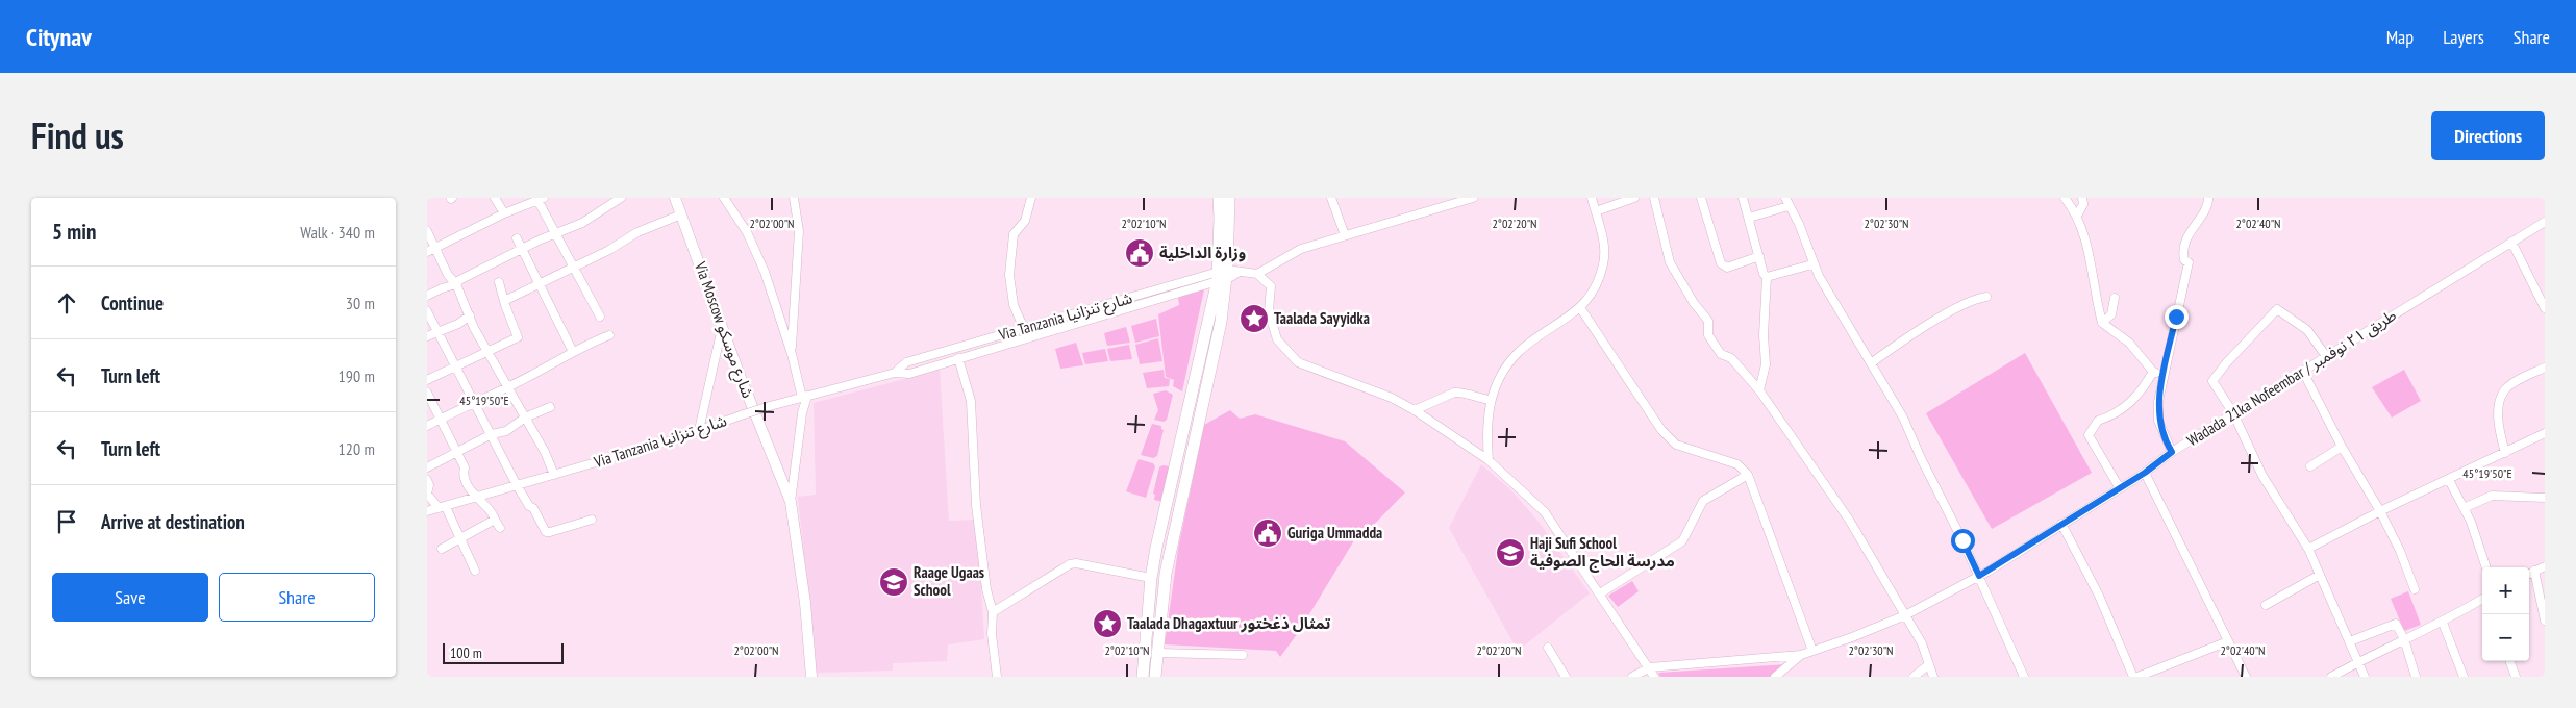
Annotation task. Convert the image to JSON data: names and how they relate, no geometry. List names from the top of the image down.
{
  "streets": {
    "main road": ["Via Moscow شارع موسكو"],
    "street": ["Via Tanzania شارع تنزانيا", "Wadada 21ka Nofeembar / طريق ٢١ نوفمبر"]
  },
  "places": {
    "public building": ["وزارة الداخلية", "Guriga Ummadda"],
    "place": ["Taalada Sayyidka", "Taalada Dhagaxtuur تمثال ذغختور"],
    "school or university": ["Haji Sufi School مدرسة الحاج الصوفية", "Raage Ugaas School"]
  },
  "scale_bar": "100 m",
  "page": {
    "header": "Citynav",
    "nav": ["Map", "Layers", "Share"],
    "title": "Find us",
    "buttons": [
      "Directions",
      ["Save", "Share"]
    ],
    "heading": ["5 min", "Walk · 340 m"],
    "list": [
      ["Continue", "30 m"],
      ["Turn left", "190 m"],
      ["Turn left", "120 m"],
      "Arrive at destination"
    ],
    "map_buttons": ["+", "−"],
    "scale": "100 m"
  },
  "coordinates": [
    "2°02'00\"N",
    "2°02'10\"N",
    "2°02'20\"N",
    "2°02'30\"N",
    "2°02'40\"N",
    "45°19'50\"E"
  ]
}
